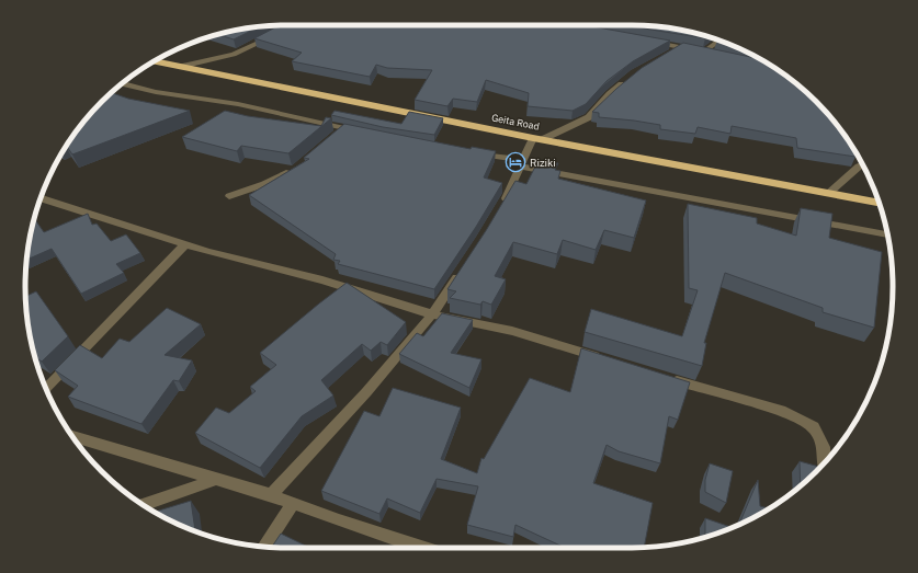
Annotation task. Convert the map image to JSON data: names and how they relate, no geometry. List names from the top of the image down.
{
  "streets": {
    "highway": ["Geita Road"]
  },
  "places": {
    "hotel": ["Riziki"]
  }
}
